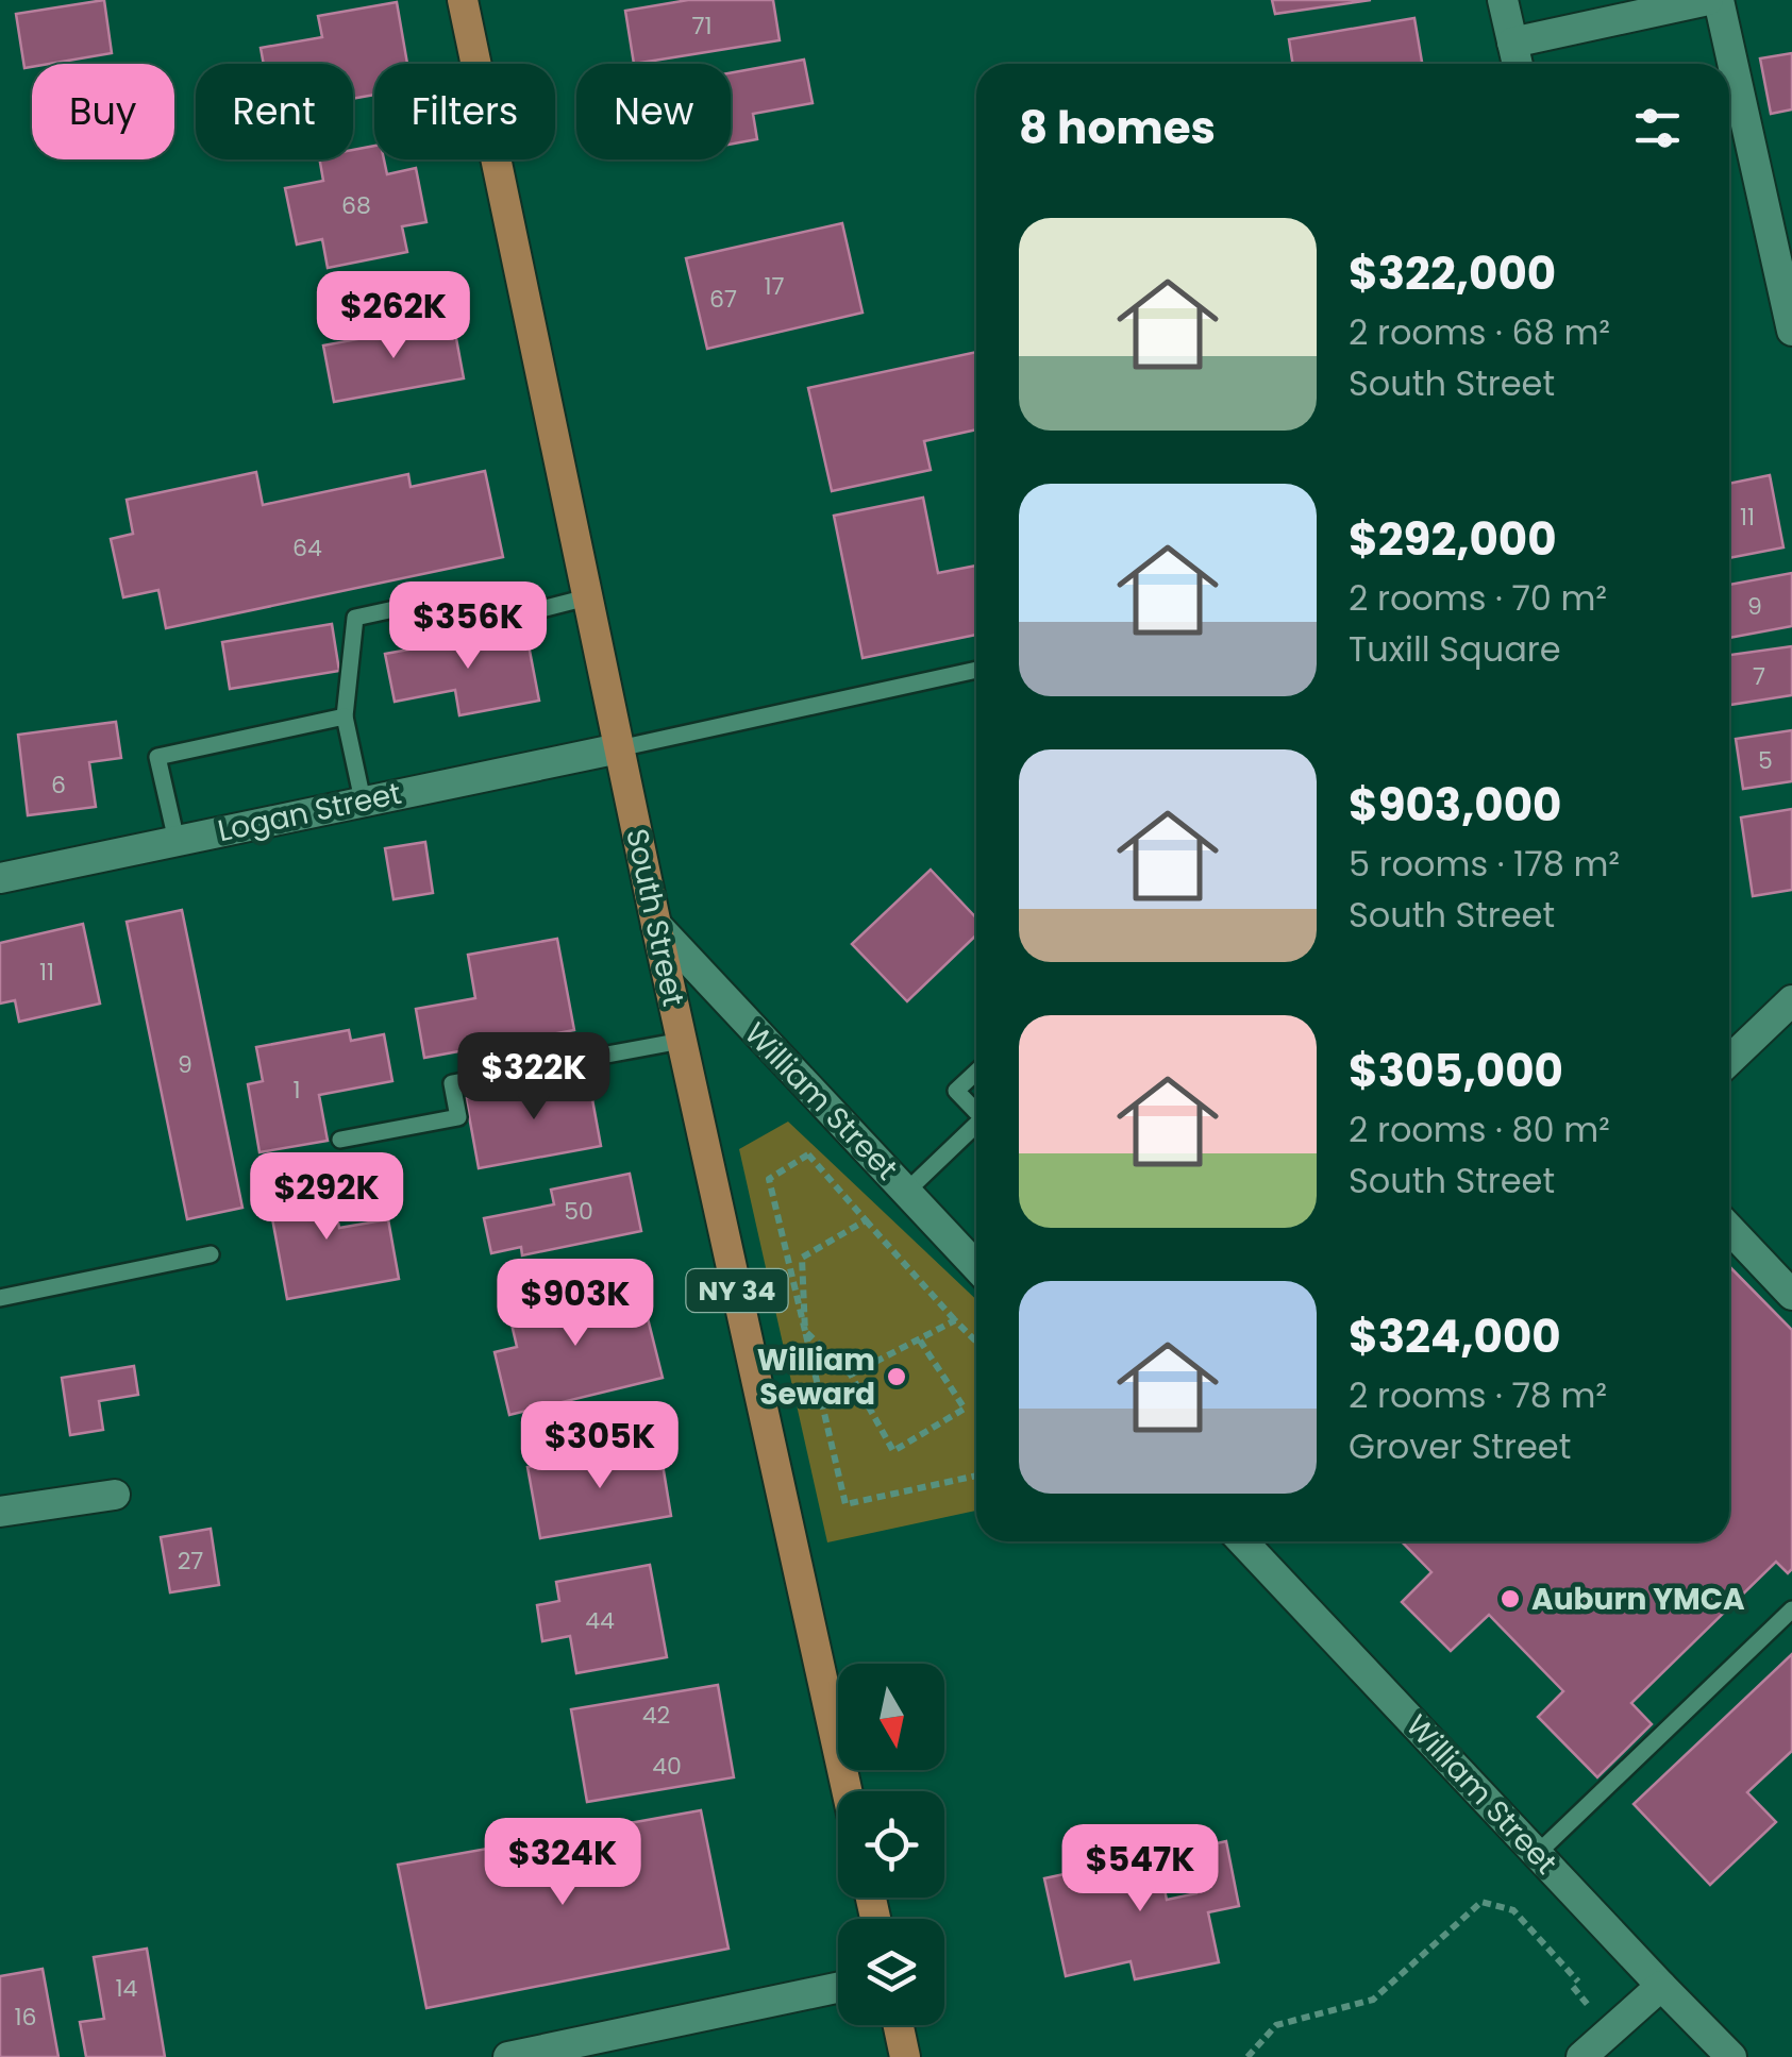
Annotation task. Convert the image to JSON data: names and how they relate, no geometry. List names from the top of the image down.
{
  "streets": {
    "main road": ["South Street", "NY 34"],
    "street": ["Logan Street", "William Street"]
  },
  "crossings": [
    ["Logan Street", "South Street"],
    ["South Street", "William Street"]
  ],
  "places": ["William Seward", "Auburn YMCA"],
  "house_numbers": [
    "71",
    "68",
    "17",
    "67",
    "11",
    "64",
    "9",
    "7",
    "5",
    "6",
    "11",
    "9",
    "1",
    "50",
    "27",
    "44",
    "42",
    "40",
    "14",
    "16"
  ],
  "north": "bottom",
  "page": {
    "chip": [
      "Buy",
      "Rent",
      "Filters",
      "New"
    ],
    "heading": "8 homes",
    "list": [
      {
        "name": "$322,000",
        "note": "2 rooms · 68 m² · South Street"
      },
      {
        "name": "$292,000",
        "note": "2 rooms · 70 m² · Tuxill Square"
      },
      {
        "name": "$903,000",
        "note": "5 rooms · 178 m² · South Street"
      },
      {
        "name": "$305,000",
        "note": "2 rooms · 80 m² · South Street"
      },
      {
        "name": "$324,000",
        "note": "2 rooms · 78 m² · Grover Street"
      }
    ],
    "price": [
      "$262K",
      "$356K",
      "$322K",
      "$292K",
      "$903K",
      "$305K",
      "$324K",
      "$547K"
    ]
  }
}
